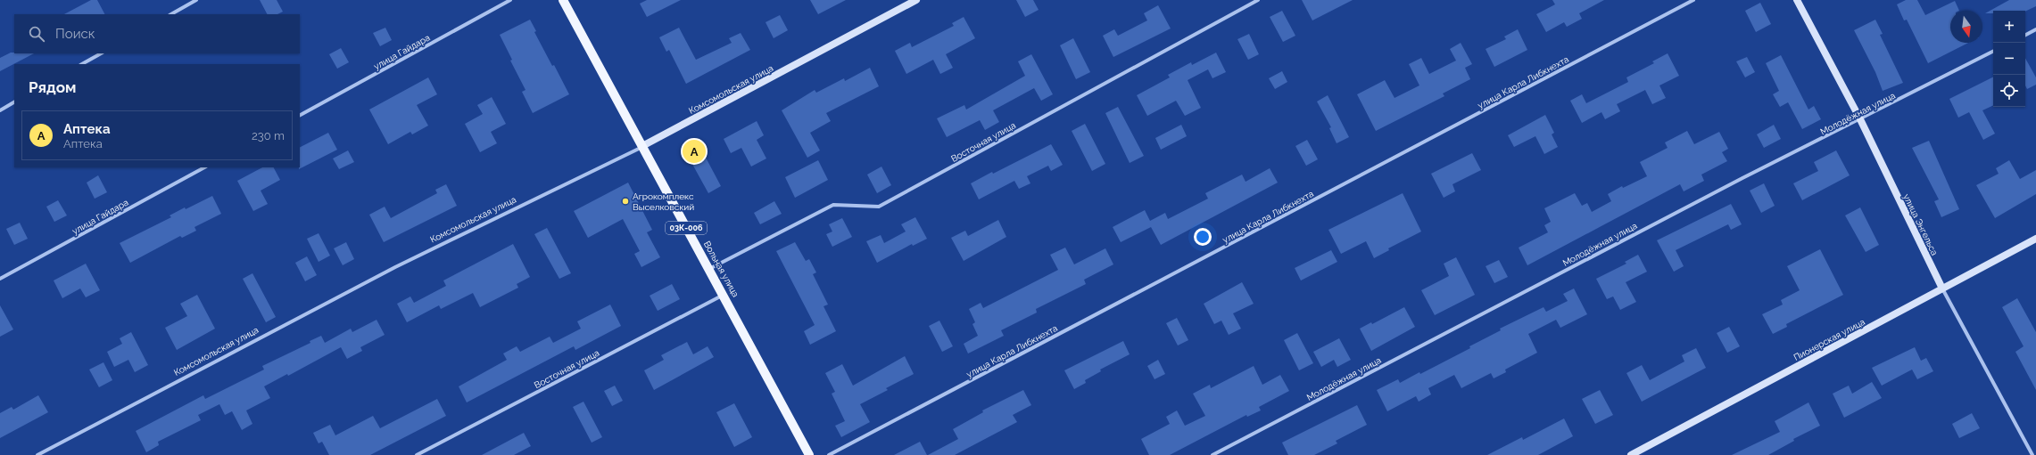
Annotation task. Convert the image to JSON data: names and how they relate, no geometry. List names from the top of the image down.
{
  "streets": {
    "main road": ["03К-006", "Вольная улица"],
    "street": [
      "улица Гайдара",
      "улица Карла Либкнехта",
      "Комсомольская улица",
      "Молодёжная улица",
      "Восточная улица",
      "улица Энгельса",
      "Пионерская улица"
    ]
  },
  "crossings": [
    ["Комсомольская улица", "Вольная улица"],
    ["Молодёжная улица", "улица Энгельса"],
    ["Восточная улица", "Вольная улица"],
    ["улица Энгельса", "Пионерская улица"]
  ],
  "places": ["Агрокомплекс Выселковский"],
  "north": "bottom",
  "page": {
    "map_buttons": ["+", "−"],
    "search": "Поиск",
    "heading": "Рядом",
    "list": [
      {
        "mark": "A",
        "name": "Аптека",
        "note": "Аптека",
        "value": "230 m"
      }
    ],
    "pins": "A"
  }
}
